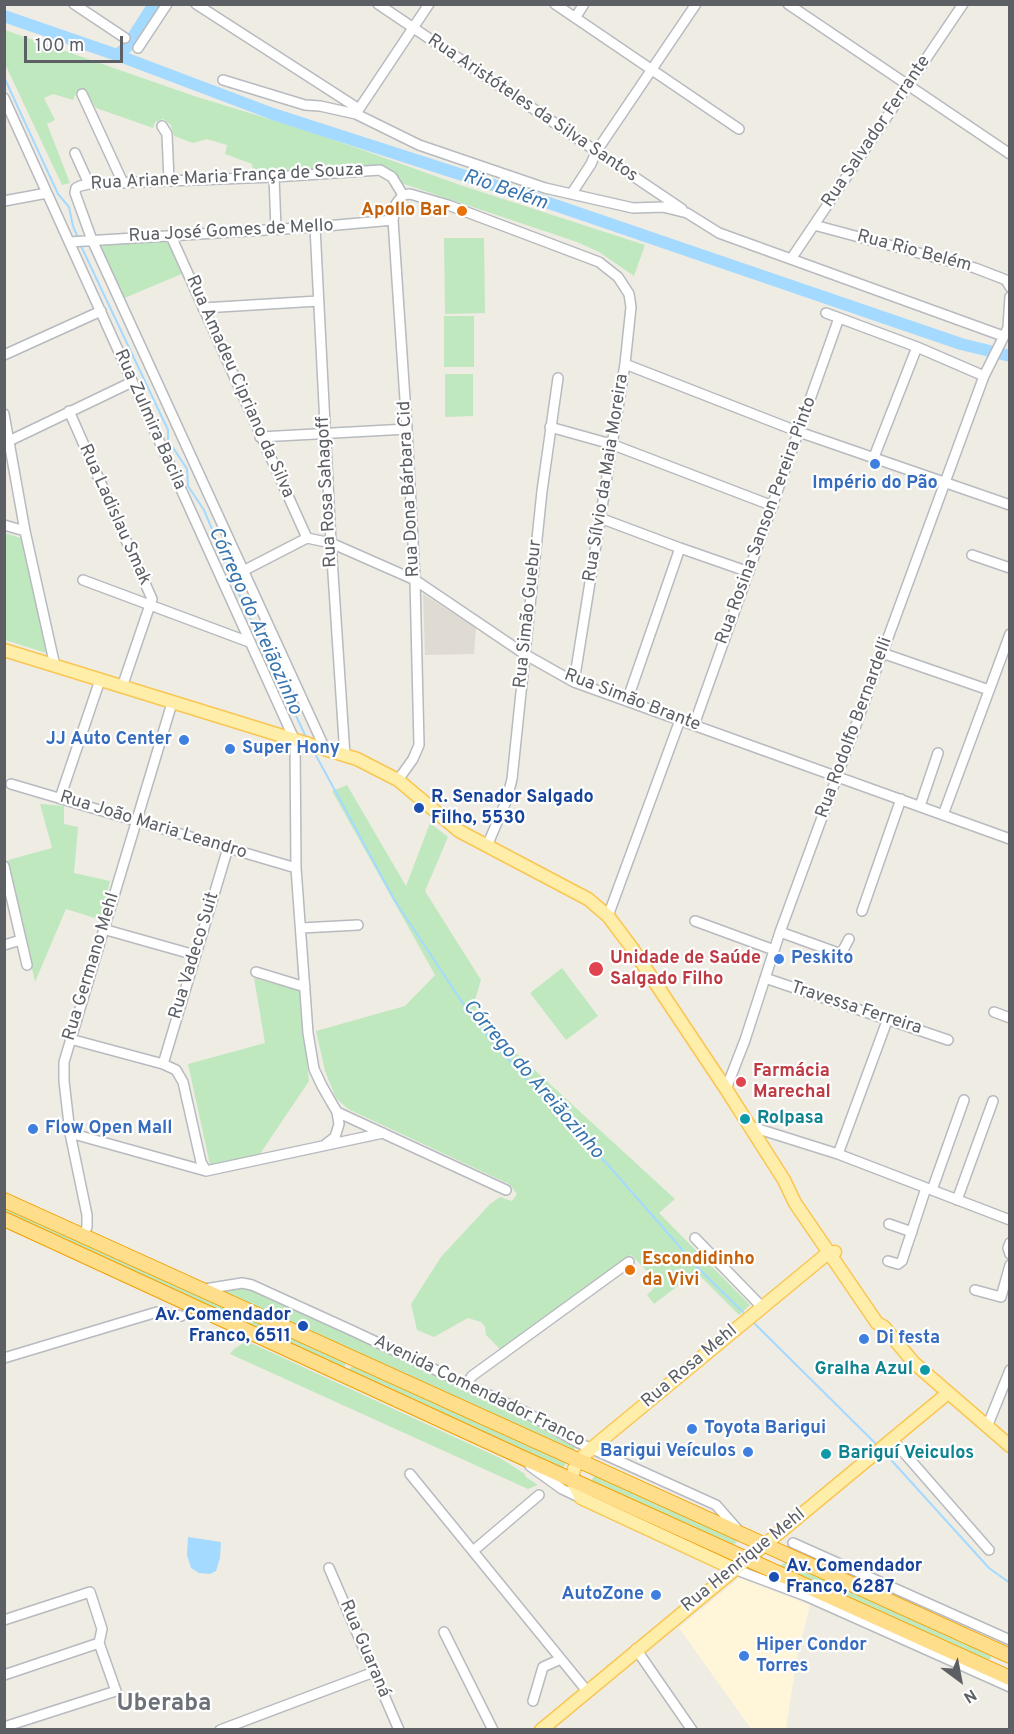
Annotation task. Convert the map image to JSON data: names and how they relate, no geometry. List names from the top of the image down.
{
  "streets": {
    "highway": ["Avenida Comendador Franco"],
    "main road": ["Rua Rosa Mehl", "Rua Henrique Mehl"],
    "street": [
      "Rua Aristóteles da Silva Santos",
      "Rua Salvador Ferrante",
      "Rua Ariane Maria França de Souza",
      "Rua José Gomes de Mello",
      "Rua Rio Belém",
      "Rua Amadeu Cipriano da Silva",
      "Rua Zulmira Bacila",
      "Rua Sílvio da Maia Moreira",
      "Rua Dona Bárbara Cid",
      "Rua Rosa Sahagoff",
      "Rua Ladislau Smak",
      "Rua Rosina Sanson Pereira Pinto",
      "Rua Simão Guebur",
      "Rua Simão Brante",
      "Rua Rodolfo Bernardelli",
      "Rua João Maria Leandro",
      "Rua Vadeco Suit",
      "Rua Germano Mehl",
      "Travessa Ferreira",
      "Rua Guaraná"
    ]
  },
  "crossings": [
    ["Rua Aristóteles da Silva Santos", "Rua Salvador Ferrante"],
    ["Rua Aristóteles da Silva Santos", "Rua Rodolfo Bernardelli"],
    ["Rua Salvador Ferrante", "Rua Rio Belém"],
    ["Rua Ariane Maria França de Souza", "Rua Zulmira Bacila"],
    ["Rua Ariane Maria França de Souza", "Rua Sílvio da Maia Moreira"],
    ["Rua Ariane Maria França de Souza", "Rua Dona Bárbara Cid"],
    ["Rua José Gomes de Mello", "Rua Amadeu Cipriano da Silva"],
    ["Rua José Gomes de Mello", "Rua Zulmira Bacila"],
    ["Rua José Gomes de Mello", "Rua Dona Bárbara Cid"],
    ["Rua José Gomes de Mello", "Rua Rosa Sahagoff"],
    ["Rua Amadeu Cipriano da Silva", "Rua Simão Brante"],
    ["Rua Sílvio da Maia Moreira", "Rua Dona Bárbara Cid"],
    ["Rua Sílvio da Maia Moreira", "Rua Simão Brante"],
    ["Rua Dona Bárbara Cid", "Rua Simão Brante"],
    ["Rua Rosa Sahagoff", "Rua Simão Brante"],
    ["Rua Rosina Sanson Pereira Pinto", "Rua Simão Brante"],
    ["Rua Simão Guebur", "Rua Simão Brante"],
    ["Rua Simão Brante", "Rua Rodolfo Bernardelli"],
    ["Rua Rodolfo Bernardelli", "Travessa Ferreira"],
    ["Rua João Maria Leandro", "Rua Vadeco Suit"],
    ["Rua João Maria Leandro", "Rua Germano Mehl"],
    ["Rua Germano Mehl", "Avenida Comendador Franco"],
    ["Rua Rosa Mehl", "Avenida Comendador Franco"],
    ["Avenida Comendador Franco", "Rua Henrique Mehl"]
  ],
  "districts": ["Uberaba"],
  "water": ["Rio Belém", "Córrego do Areiãozinho"],
  "places": [
    "Apollo Bar",
    "Império do Pão",
    "JJ Auto Center",
    "Super Hony",
    "R. Senador Salgado Filho, 5530",
    "Peskito",
    "Unidade de Saúde Salgado Filho",
    "Farmácia Marechal",
    "Rolpasa",
    "Flow Open Mall",
    "Escondidinho da Vivi",
    "Av. Comendador Franco, 6511",
    "Di festa",
    "Gralha Azul",
    "Toyota Barigui",
    "Barigui Veículos",
    "Bariguí Veiculos",
    "Av. Comendador Franco, 6287",
    "AutoZone",
    "Hiper Condor Torres"
  ],
  "scale_bar": "100 m",
  "north": "bottom right"
}
